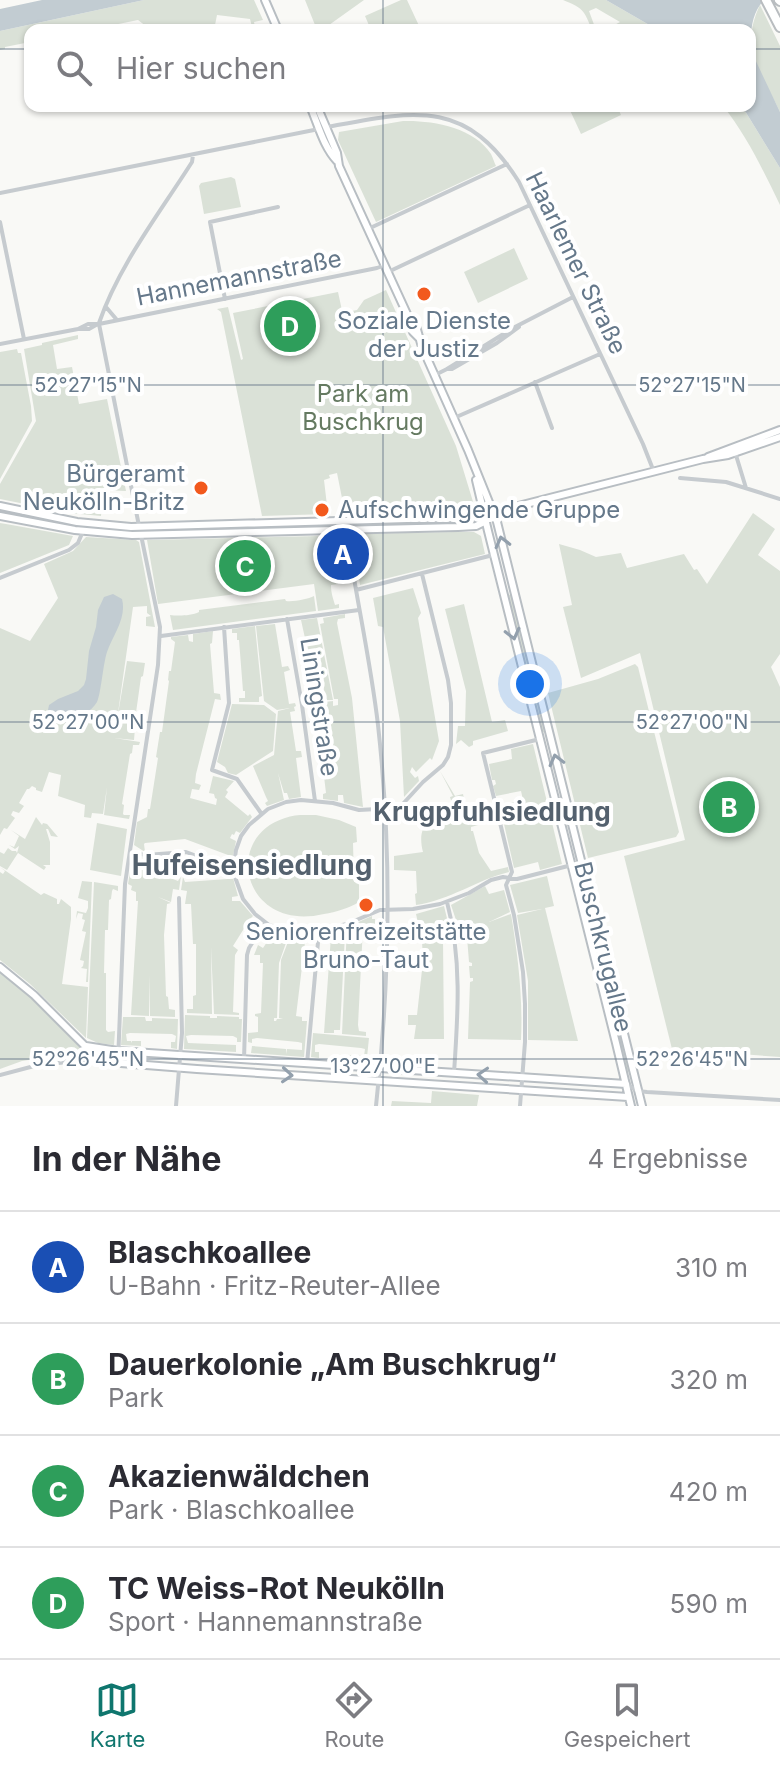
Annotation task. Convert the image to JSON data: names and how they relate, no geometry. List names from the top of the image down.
{
  "streets": {
    "main road": ["Buschkrugallee"],
    "street": ["Haarlemer Straße", "Hannemannstraße", "Liningstraße"]
  },
  "crossings": [
    ["Haarlemer Straße", "Hannemannstraße"],
    ["Haarlemer Straße", "Buschkrugallee"],
    ["Hannemannstraße", "Buschkrugallee"]
  ],
  "districts": ["Krugpfuhlsiedlung", "Hufeisensiedlung"],
  "parks": ["Park am Buschkrug"],
  "places": [
    "Soziale Dienste der Justiz",
    "Bürgeramt Neukölln-Britz",
    "Aufschwingende Gruppe",
    "Seniorenfreizeitstätte Bruno-Taut"
  ],
  "page": {
    "search": "Hier suchen",
    "pins": [
      "D",
      "A",
      "C",
      "B"
    ],
    "heading": ["In der Nähe", "4 Ergebnisse"],
    "list": [
      {
        "mark": "A",
        "name": "Blaschkoallee",
        "note": "U-Bahn · Fritz-Reuter-Allee",
        "value": "310 m"
      },
      {
        "mark": "B",
        "name": "Dauerkolonie „Am Buschkrug“",
        "note": "Park",
        "value": "320 m"
      },
      {
        "mark": "C",
        "name": "Akazienwäldchen",
        "note": "Park · Blaschkoallee",
        "value": "420 m"
      },
      {
        "mark": "D",
        "name": "TC Weiss-Rot Neukölln",
        "note": "Sport · Hannemannstraße",
        "value": "590 m"
      }
    ],
    "nav": ["Karte", "Route", "Gespeichert"]
  },
  "coordinates": [
    "52°27'15\"N",
    "52°27'00\"N",
    "52°26'45\"N",
    "13°27'00\"E"
  ]
}
